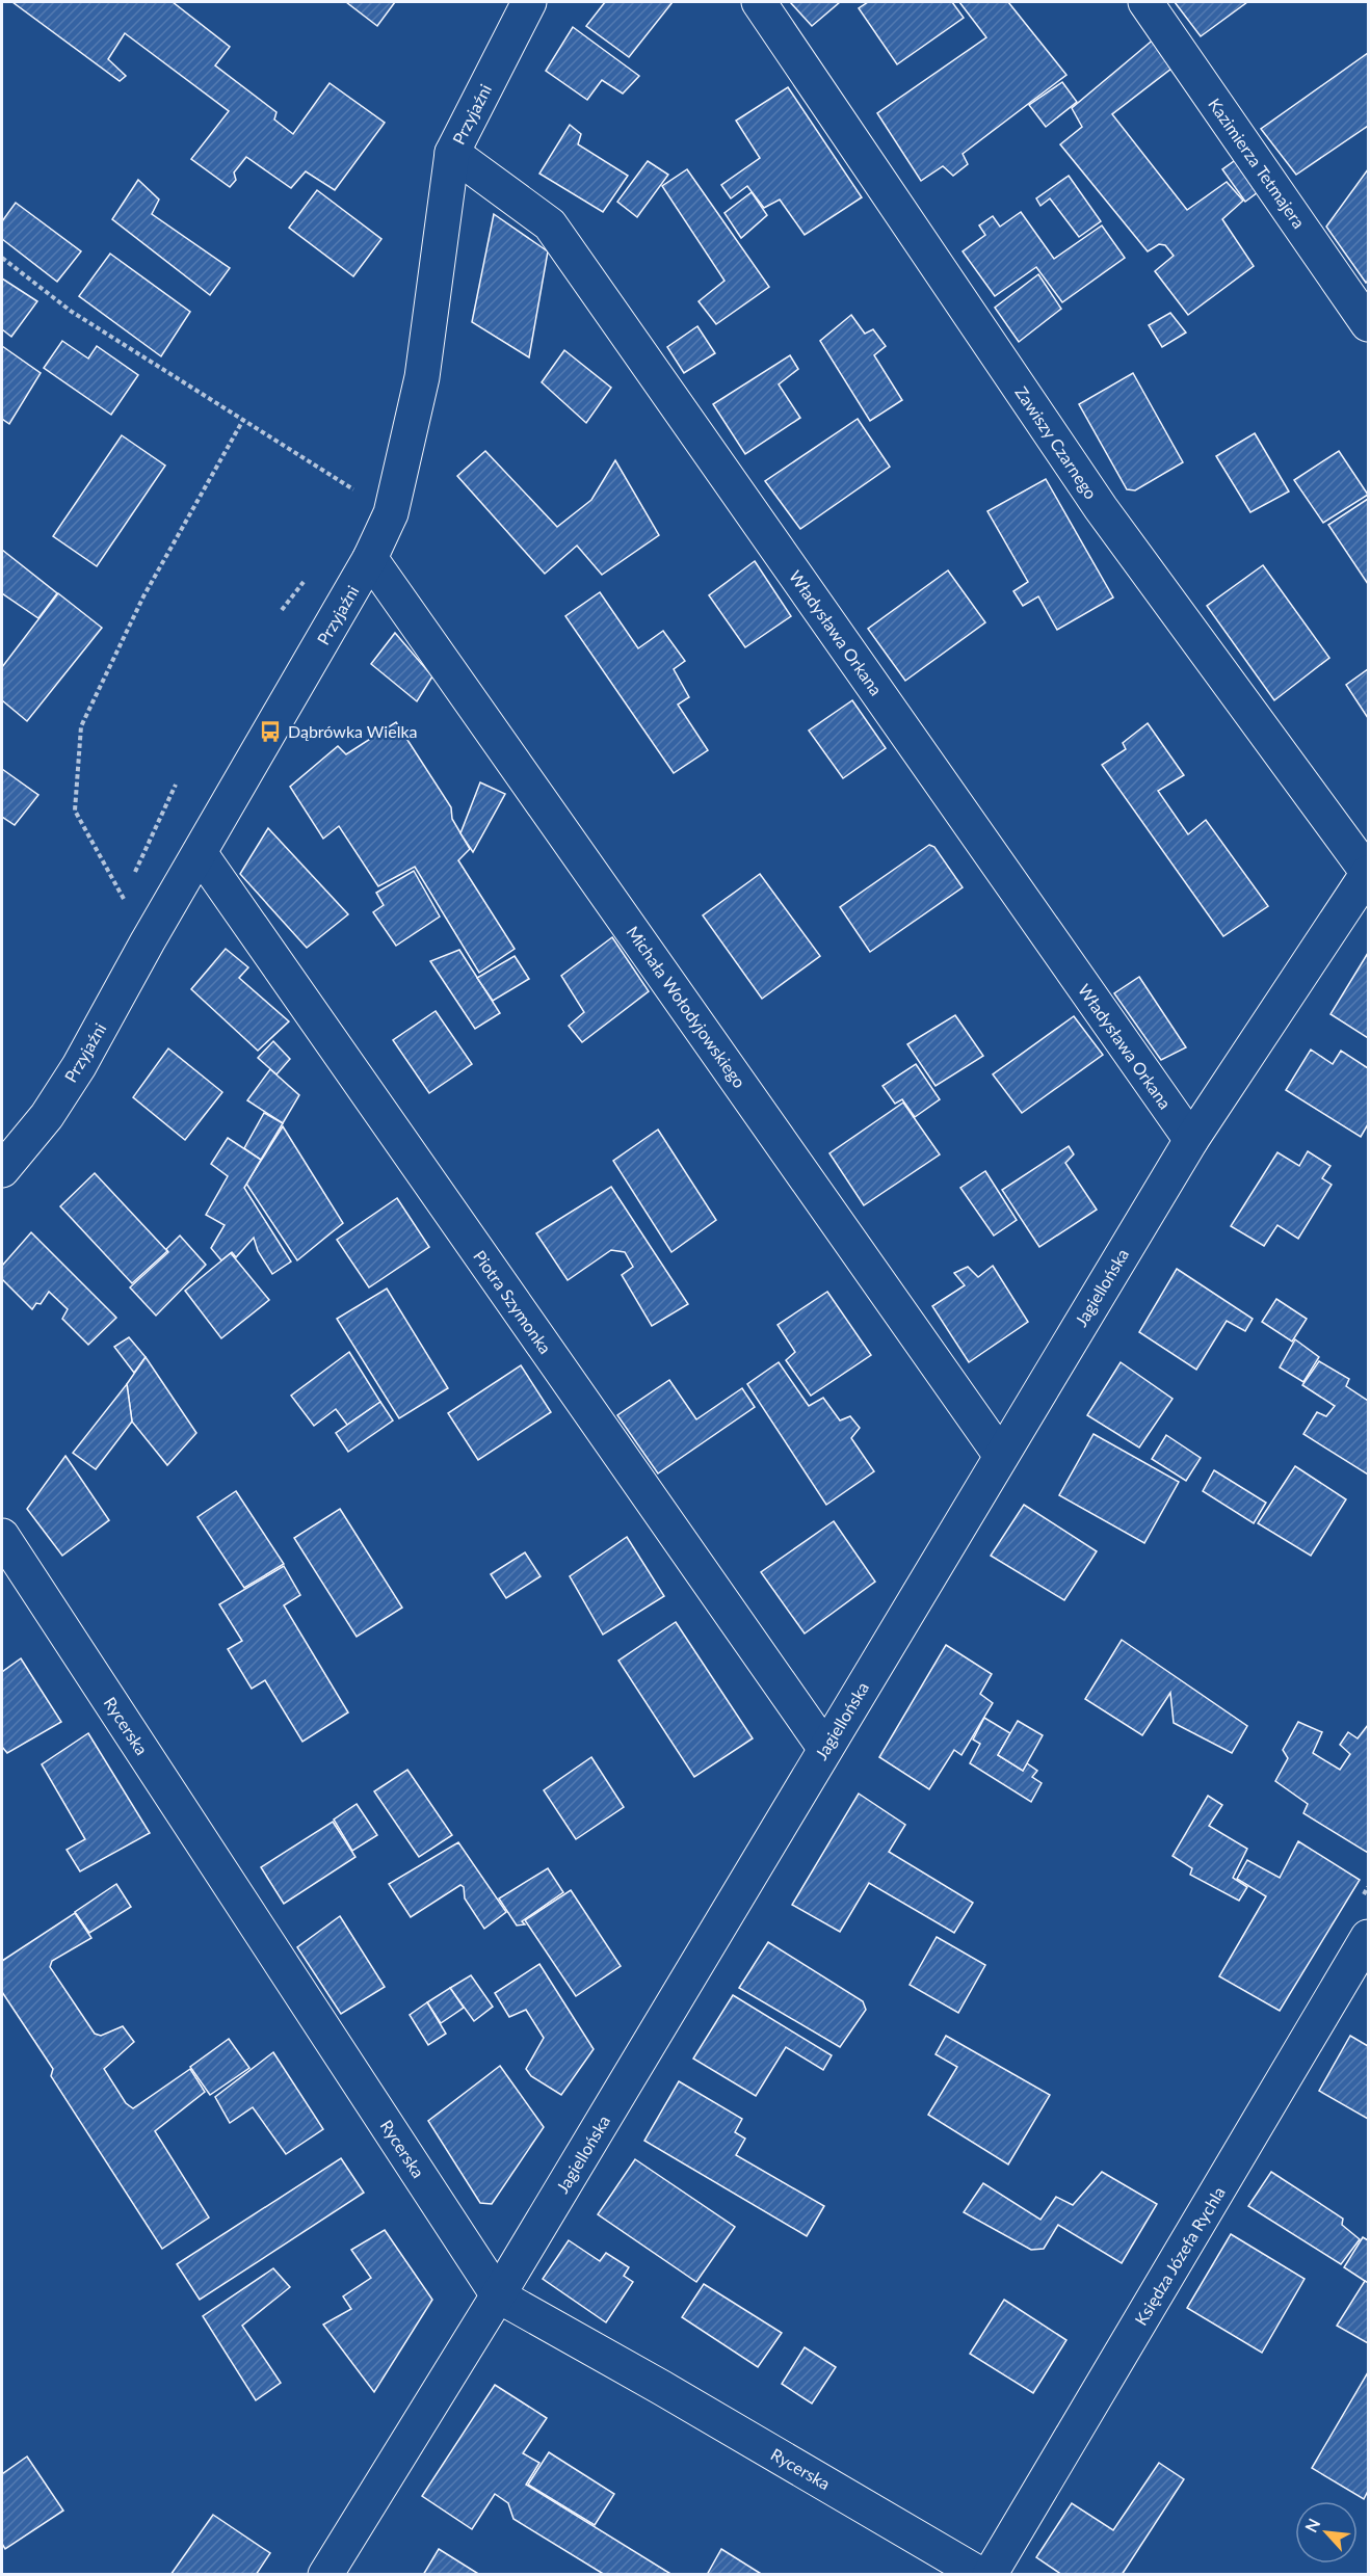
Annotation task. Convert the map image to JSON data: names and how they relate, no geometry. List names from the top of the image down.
{
  "streets": {
    "street": [
      "Przyjaźni",
      "Kazimierza Tetmajera",
      "Zawiszy Czarnego",
      "Władysława Orkana",
      "Michała Wołodyjowskiego",
      "Jagiellońska",
      "Piotra Szymonka",
      "Rycerska",
      "Księdza Józefa Rychla"
    ]
  },
  "crossings": [
    ["Przyjaźni", "Władysława Orkana"],
    ["Przyjaźni", "Michała Wołodyjowskiego"],
    ["Przyjaźni", "Piotra Szymonka"],
    ["Zawiszy Czarnego", "Jagiellońska"],
    ["Władysława Orkana", "Jagiellońska"],
    ["Michała Wołodyjowskiego", "Jagiellońska"],
    ["Jagiellońska", "Piotra Szymonka"],
    ["Jagiellońska", "Rycerska"]
  ],
  "places": {
    "bus stop": ["Dąbrówka Wielka"]
  },
  "north": "top left"
}
